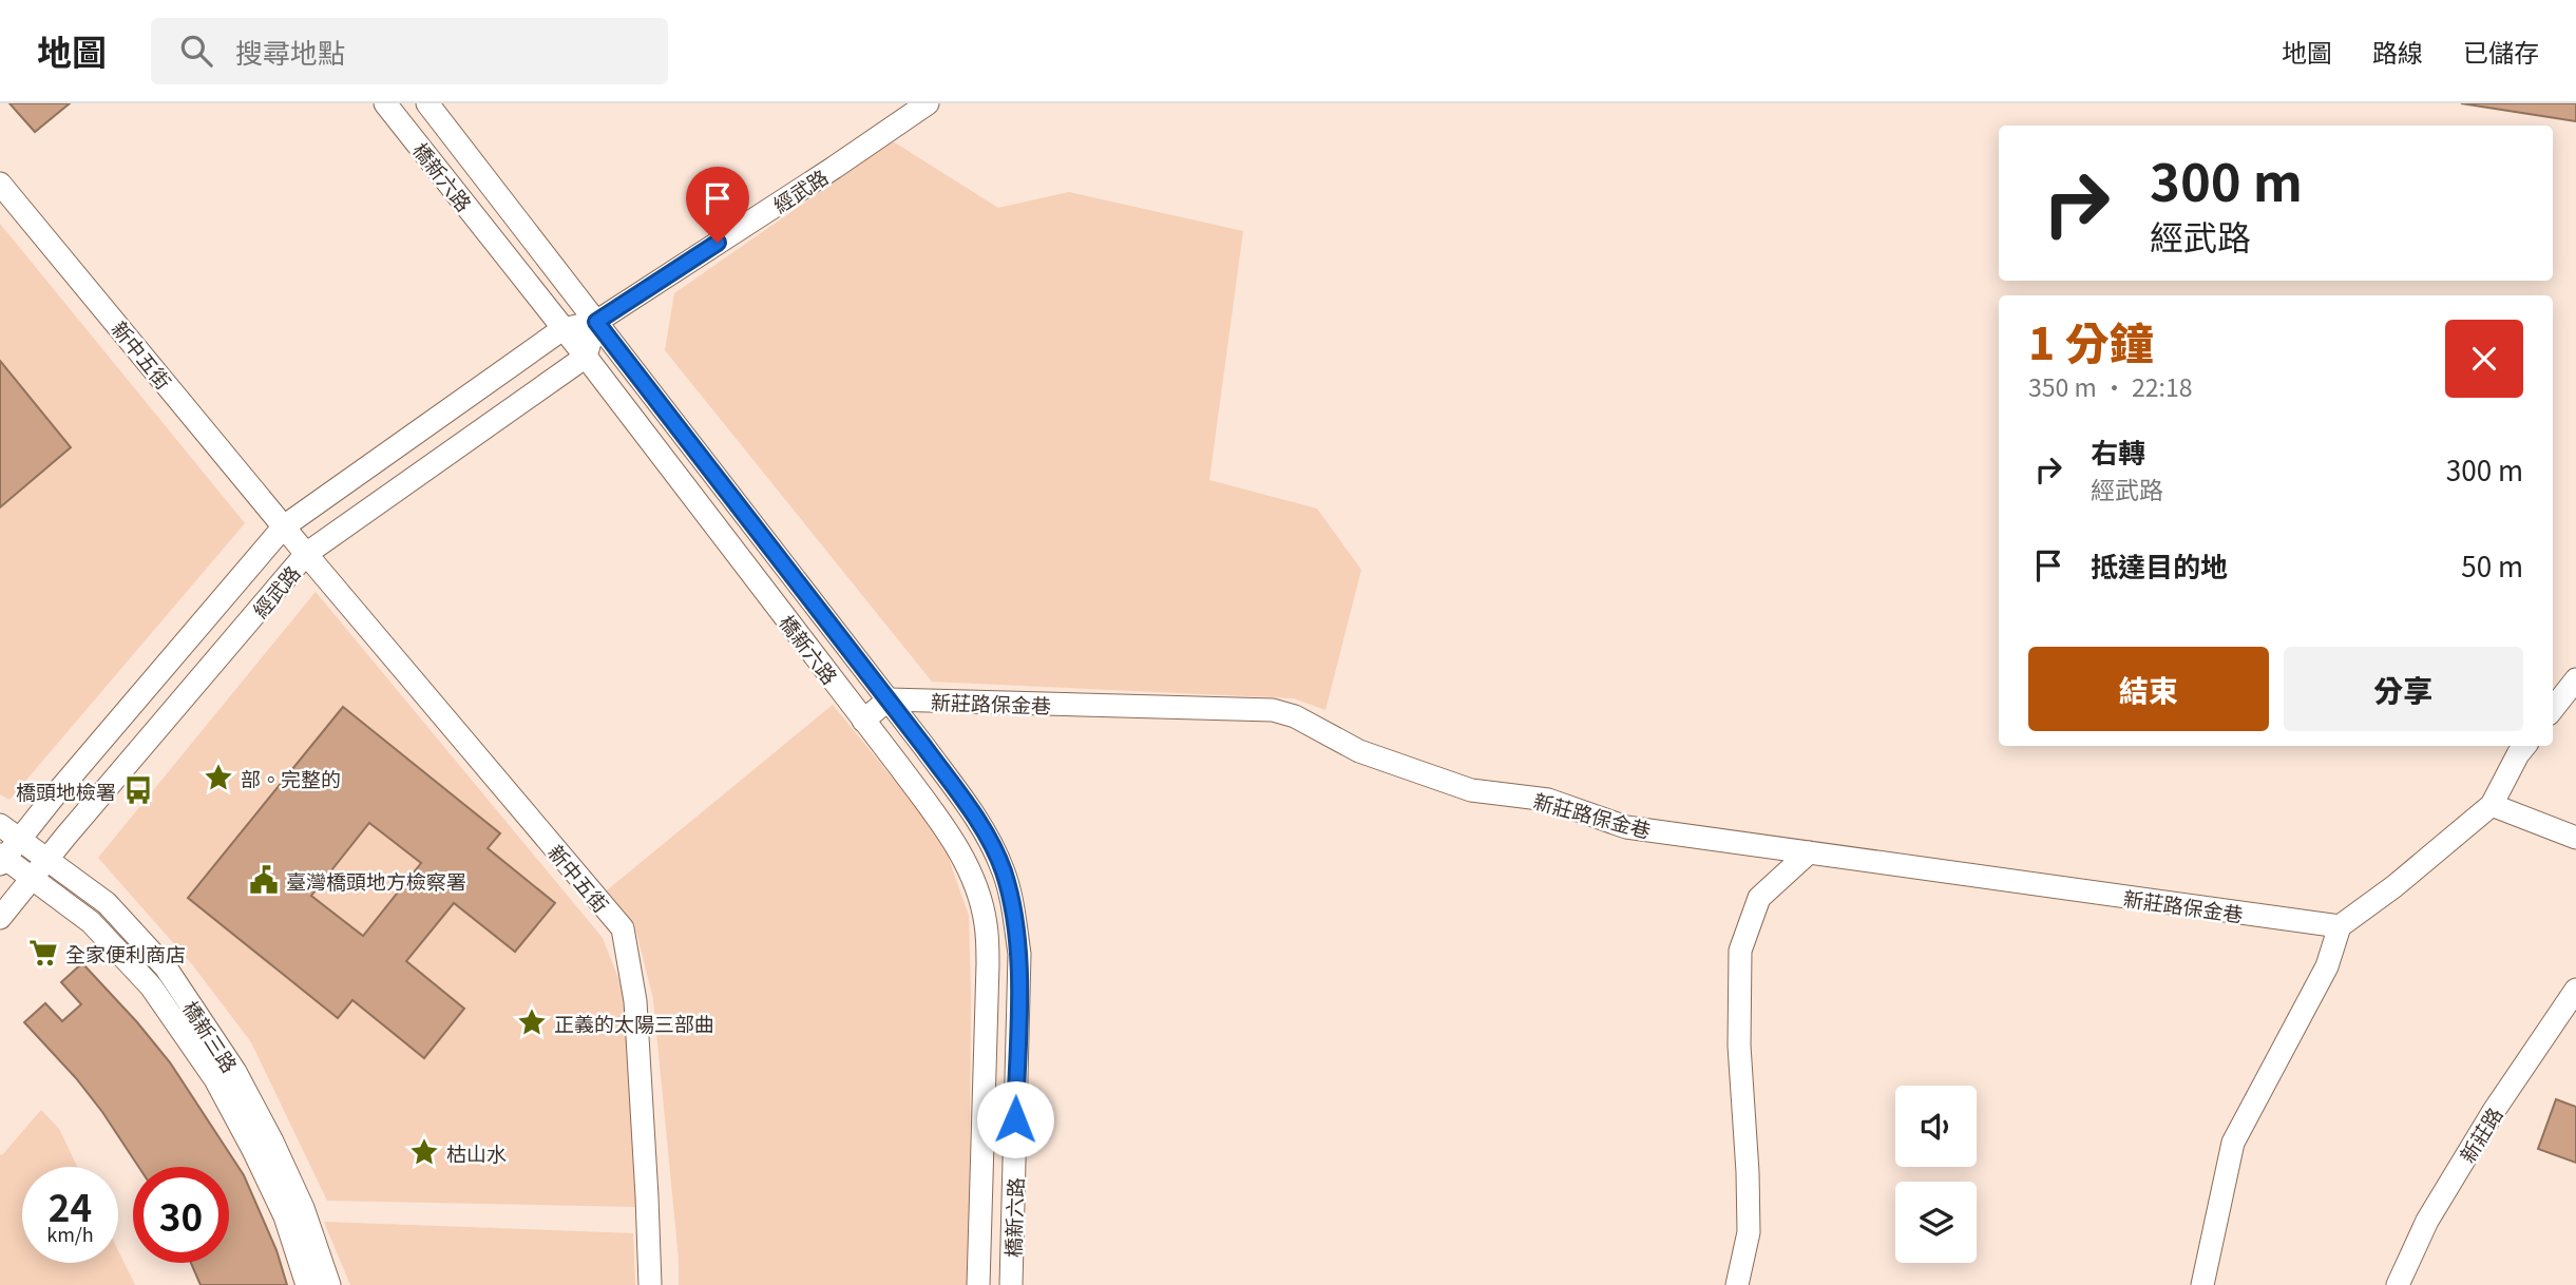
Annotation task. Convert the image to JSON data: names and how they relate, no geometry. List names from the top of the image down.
{
  "streets": {
    "street": [
      "橋新六路",
      "經武路",
      "新中五街",
      "新莊路保金巷",
      "橋新三路",
      "新莊路"
    ]
  },
  "crossings": [
    ["橋新六路", "經武路"],
    ["橋新六路", "新莊路保金巷"],
    ["經武路", "新中五街"],
    ["經武路", "橋新三路"]
  ],
  "places": {
    "place": ["部。完整的", "正義的太陽三部曲", "枯山水"],
    "bus stop": ["橋頭地檢署"],
    "public building": ["臺灣橋頭地方檢察署"],
    "supermarket": ["全家便利商店"]
  },
  "page": {
    "header": "地圖",
    "search": "搜尋地點",
    "nav": ["地圖", "路線", "已儲存"],
    "turn": ["300 m", "經武路"],
    "heading": ["1 分鐘", "350 m · 22:18"],
    "list": [
      {
        "name": "右轉",
        "note": "經武路",
        "value": "300 m"
      },
      {
        "name": "抵達目的地",
        "value": "50 m"
      }
    ],
    "buttons": ["結束", "分享"],
    "speed": "24 km/h",
    "limit": "30"
  }
}
